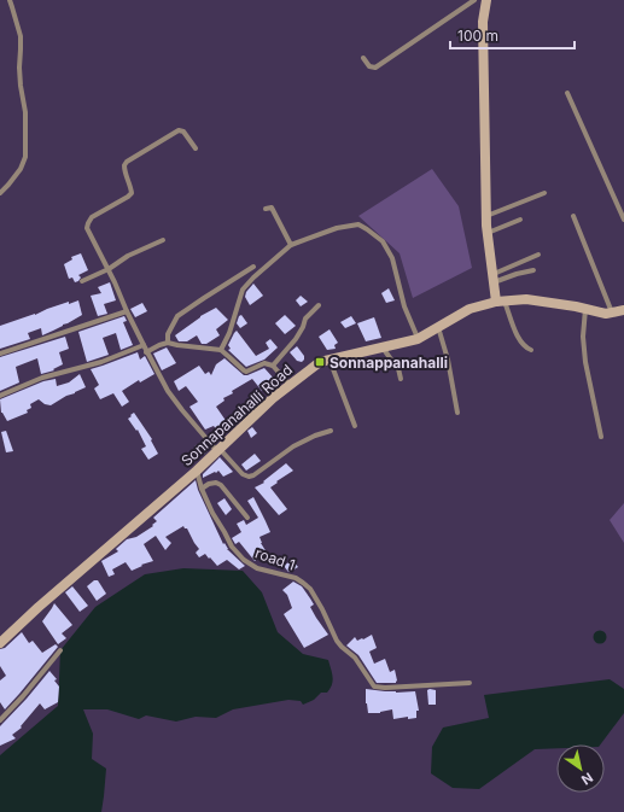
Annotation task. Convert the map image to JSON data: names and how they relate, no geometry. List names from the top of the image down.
{
  "streets": {
    "street": ["Sonnapanahalli Road", "road 1"]
  },
  "crossings": [
    ["Sonnapanahalli Road", "road 1"]
  ],
  "places": {
    "transit": ["Sonnappanahalli"]
  },
  "scale_bar": "100 m",
  "north": "bottom right"
}
